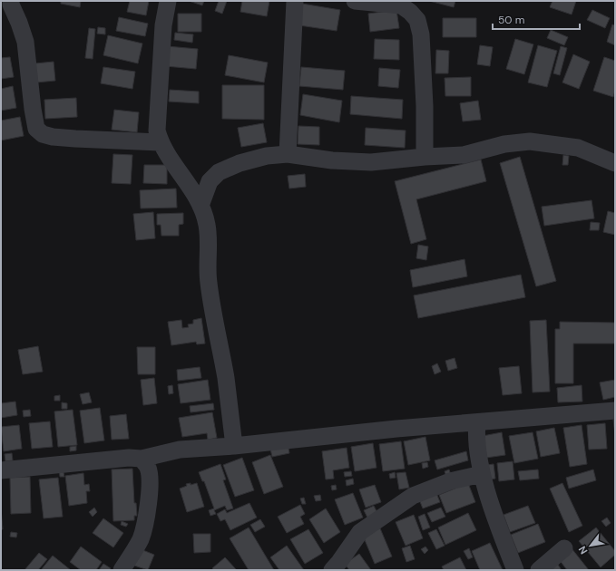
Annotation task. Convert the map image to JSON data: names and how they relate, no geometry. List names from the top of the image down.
{
  "scale_bar": "50 m",
  "north": "bottom left"
}
